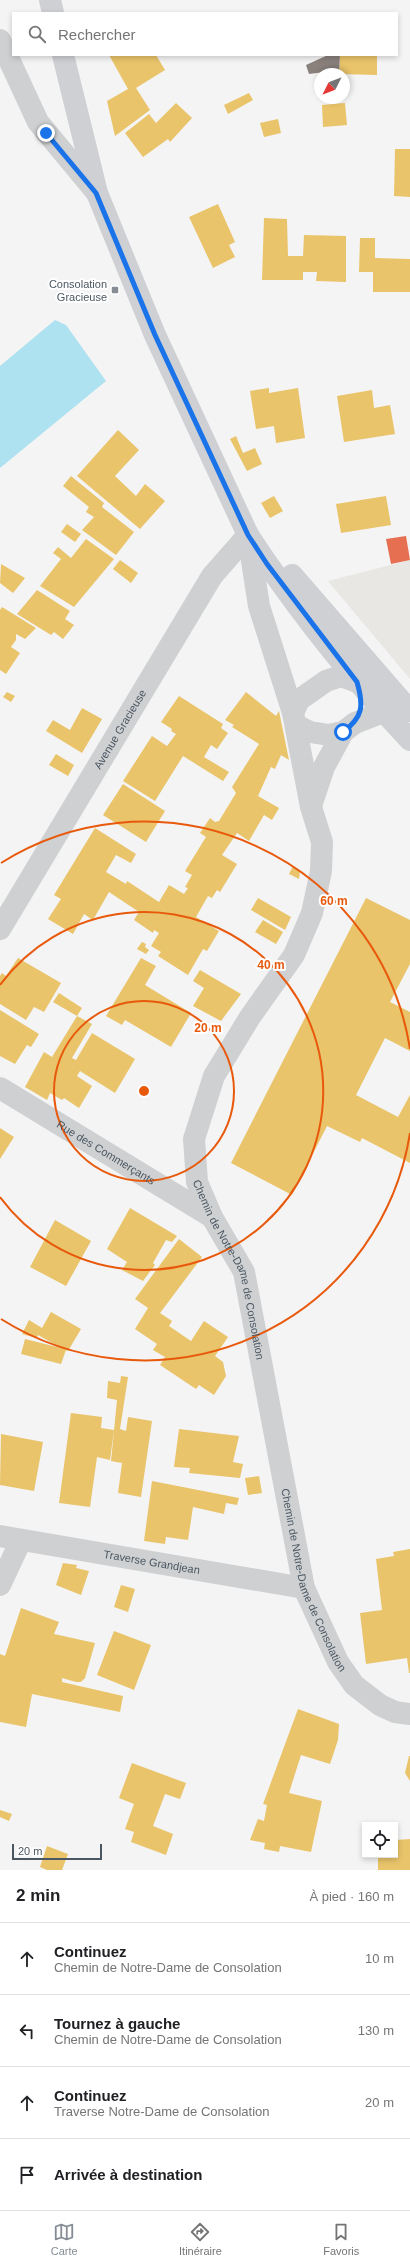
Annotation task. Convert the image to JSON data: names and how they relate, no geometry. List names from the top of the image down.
{
  "streets": {
    "street": [
      "Avenue Gracieuse",
      "Rue des Commerçants",
      "Chemin de Notre-Dame de Consolation",
      "Traverse Grandjean"
    ]
  },
  "crossings": [
    ["Avenue Gracieuse", "Chemin de Notre-Dame de Consolation"],
    ["Rue des Commerçants", "Chemin de Notre-Dame de Consolation"],
    ["Chemin de Notre-Dame de Consolation", "Traverse Grandjean"]
  ],
  "places": {
    "transit": ["Consolation Gracieuse"]
  },
  "scale_bar": "20 m",
  "north": "bottom left",
  "page": {
    "search": "Rechercher",
    "scale": "20 m",
    "heading": ["2 min", "À pied · 160 m"],
    "list": [
      ["Continuez", "Chemin de Notre-Dame de Consolation", "10 m"],
      ["Tournez à gauche", "Chemin de Notre-Dame de Consolation", "130 m"],
      ["Continuez", "Traverse Notre-Dame de Consolation", "20 m"],
      "Arrivée à destination"
    ],
    "nav": ["Carte", "Itinéraire", "Favoris"]
  },
  "rings": ["60 m", "40 m", "20 m"]
}
